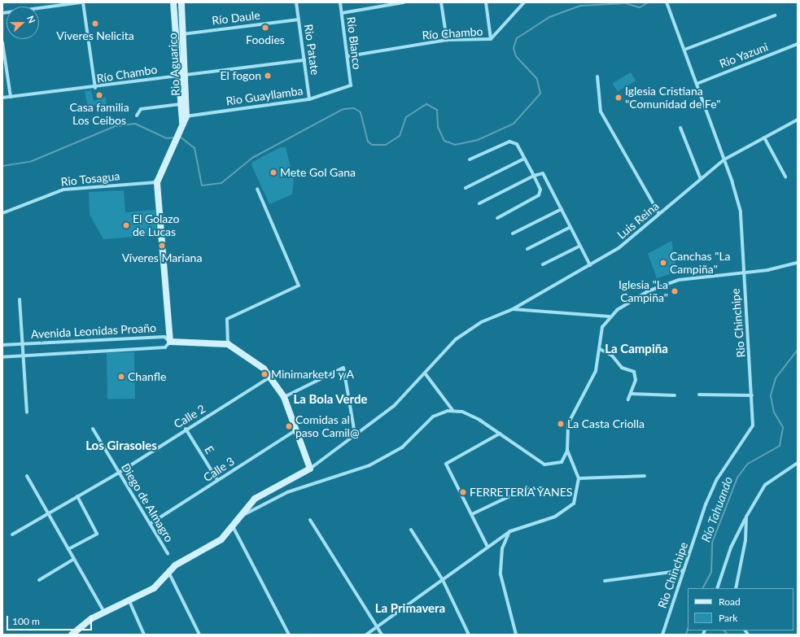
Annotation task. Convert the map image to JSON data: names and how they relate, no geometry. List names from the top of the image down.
{
  "streets": {
    "main road": ["Rio Aguarico"],
    "street": [
      "Río Daule",
      "Río Chambo",
      "Río Blanco",
      "Rio Patate",
      "Rio Yazuni",
      "Rio Guayllamba",
      "Rio Tosagua",
      "Luis Reina",
      "Rio Chinchipe",
      "Avenida Leonidas Proaño",
      "Calle 2",
      "E",
      "Calle 3",
      "Diego de Almagro"
    ]
  },
  "crossings": [
    ["Río Daule", "Rio Patate"],
    ["Río Daule", "Rio Aguarico"],
    ["Río Chambo", "Río Blanco"],
    ["Río Chambo", "Rio Patate"],
    ["Río Chambo", "Rio Aguarico"],
    ["Río Blanco", "Rio Guayllamba"],
    ["Rio Patate", "Rio Guayllamba"],
    ["Rio Yazuni", "Rio Chinchipe"],
    ["Rio Aguarico", "Rio Guayllamba"],
    ["Luis Reina", "Rio Chinchipe"],
    ["Calle 2", "E"],
    ["Calle 2", "Diego de Almagro"],
    ["E", "Calle 3"],
    ["Calle 3", "Diego de Almagro"]
  ],
  "districts": [
    "La Campiña",
    "La Bola Verde",
    "Los Girasoles",
    "La Primavera"
  ],
  "water": ["Río Tahuando"],
  "places": [
    "Viveres Nelicita",
    "Foodies",
    "El fogon",
    "Casa familia Los Ceibos",
    "Iglesia Cristiana \"Comunidad de Fe\"",
    "Mete Gol Gana",
    "El Golazo de Lucas",
    "Víveres Mariana",
    "Canchas \"La Campiña\"",
    "Iglesia \"La Campiña\"",
    "Minimarket J y A",
    "Chanfle",
    "La Casta Criolla",
    "Comidas al paso Camil@",
    "FERRETERÍA YANES"
  ],
  "legend": ["Road", "Park"],
  "scale_bar": "100 m",
  "north": "right"
}
